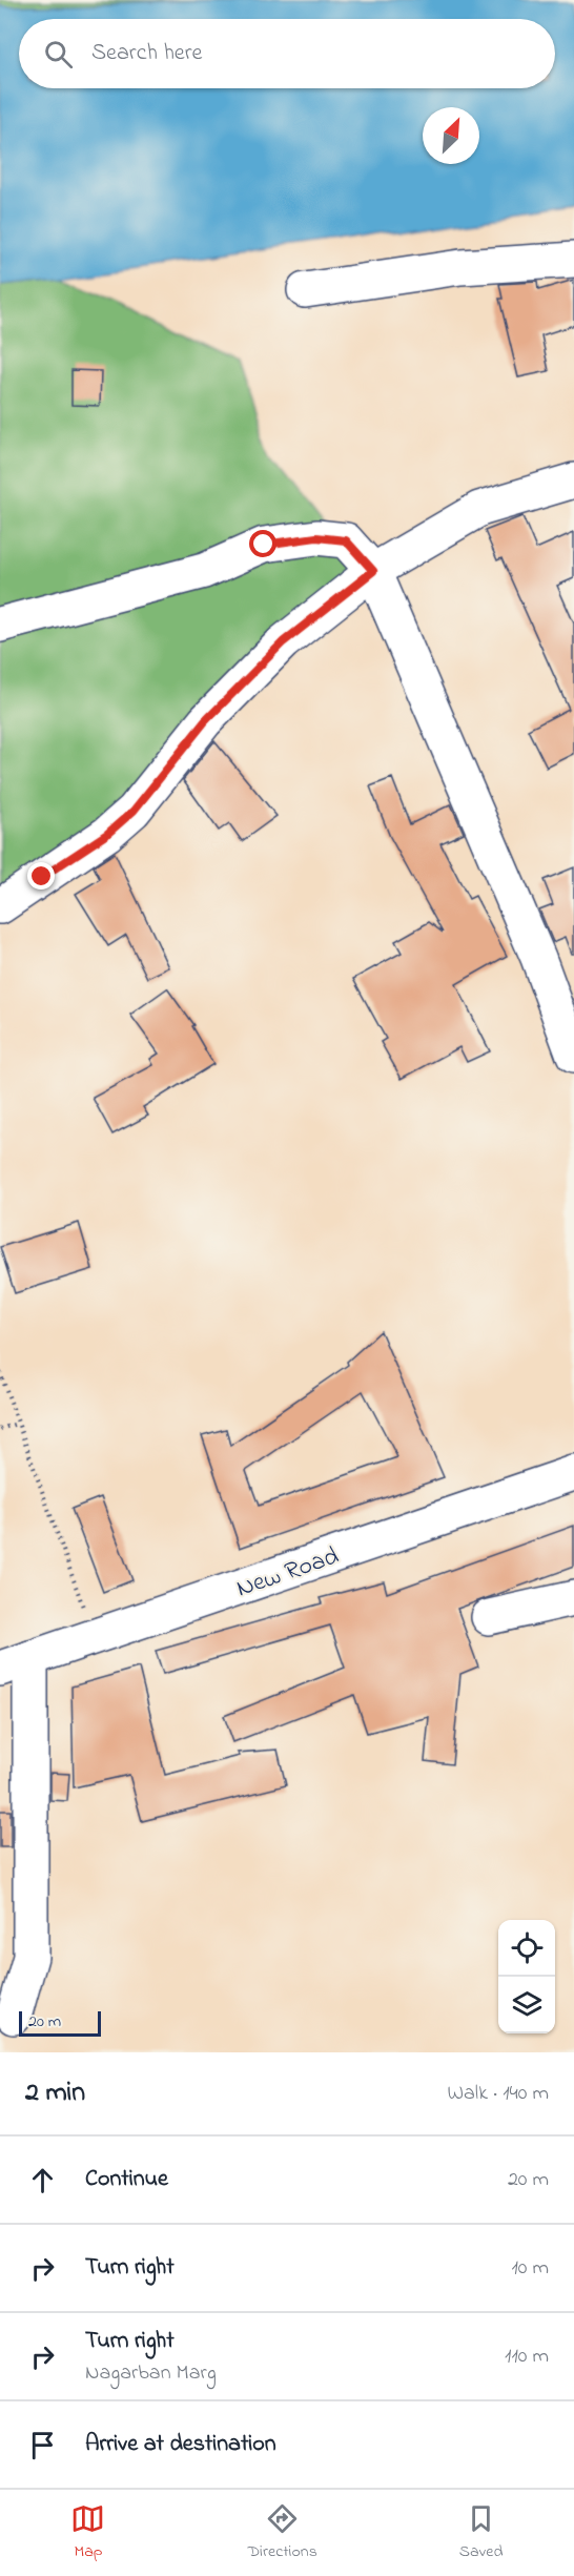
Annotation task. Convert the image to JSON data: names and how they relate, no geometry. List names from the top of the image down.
{
  "streets": {
    "street": ["New Road"]
  },
  "scale_bar": "20 m",
  "north": "top right",
  "page": {
    "search": "Search here",
    "scale": "20 m",
    "heading": ["2 min", "Walk · 140 m"],
    "list": [
      ["Continue", "20 m"],
      ["Turn right", "10 m"],
      ["Turn right", "Nagarban Marg", "110 m"],
      "Arrive at destination"
    ],
    "nav": ["Map", "Directions", "Saved"]
  }
}
